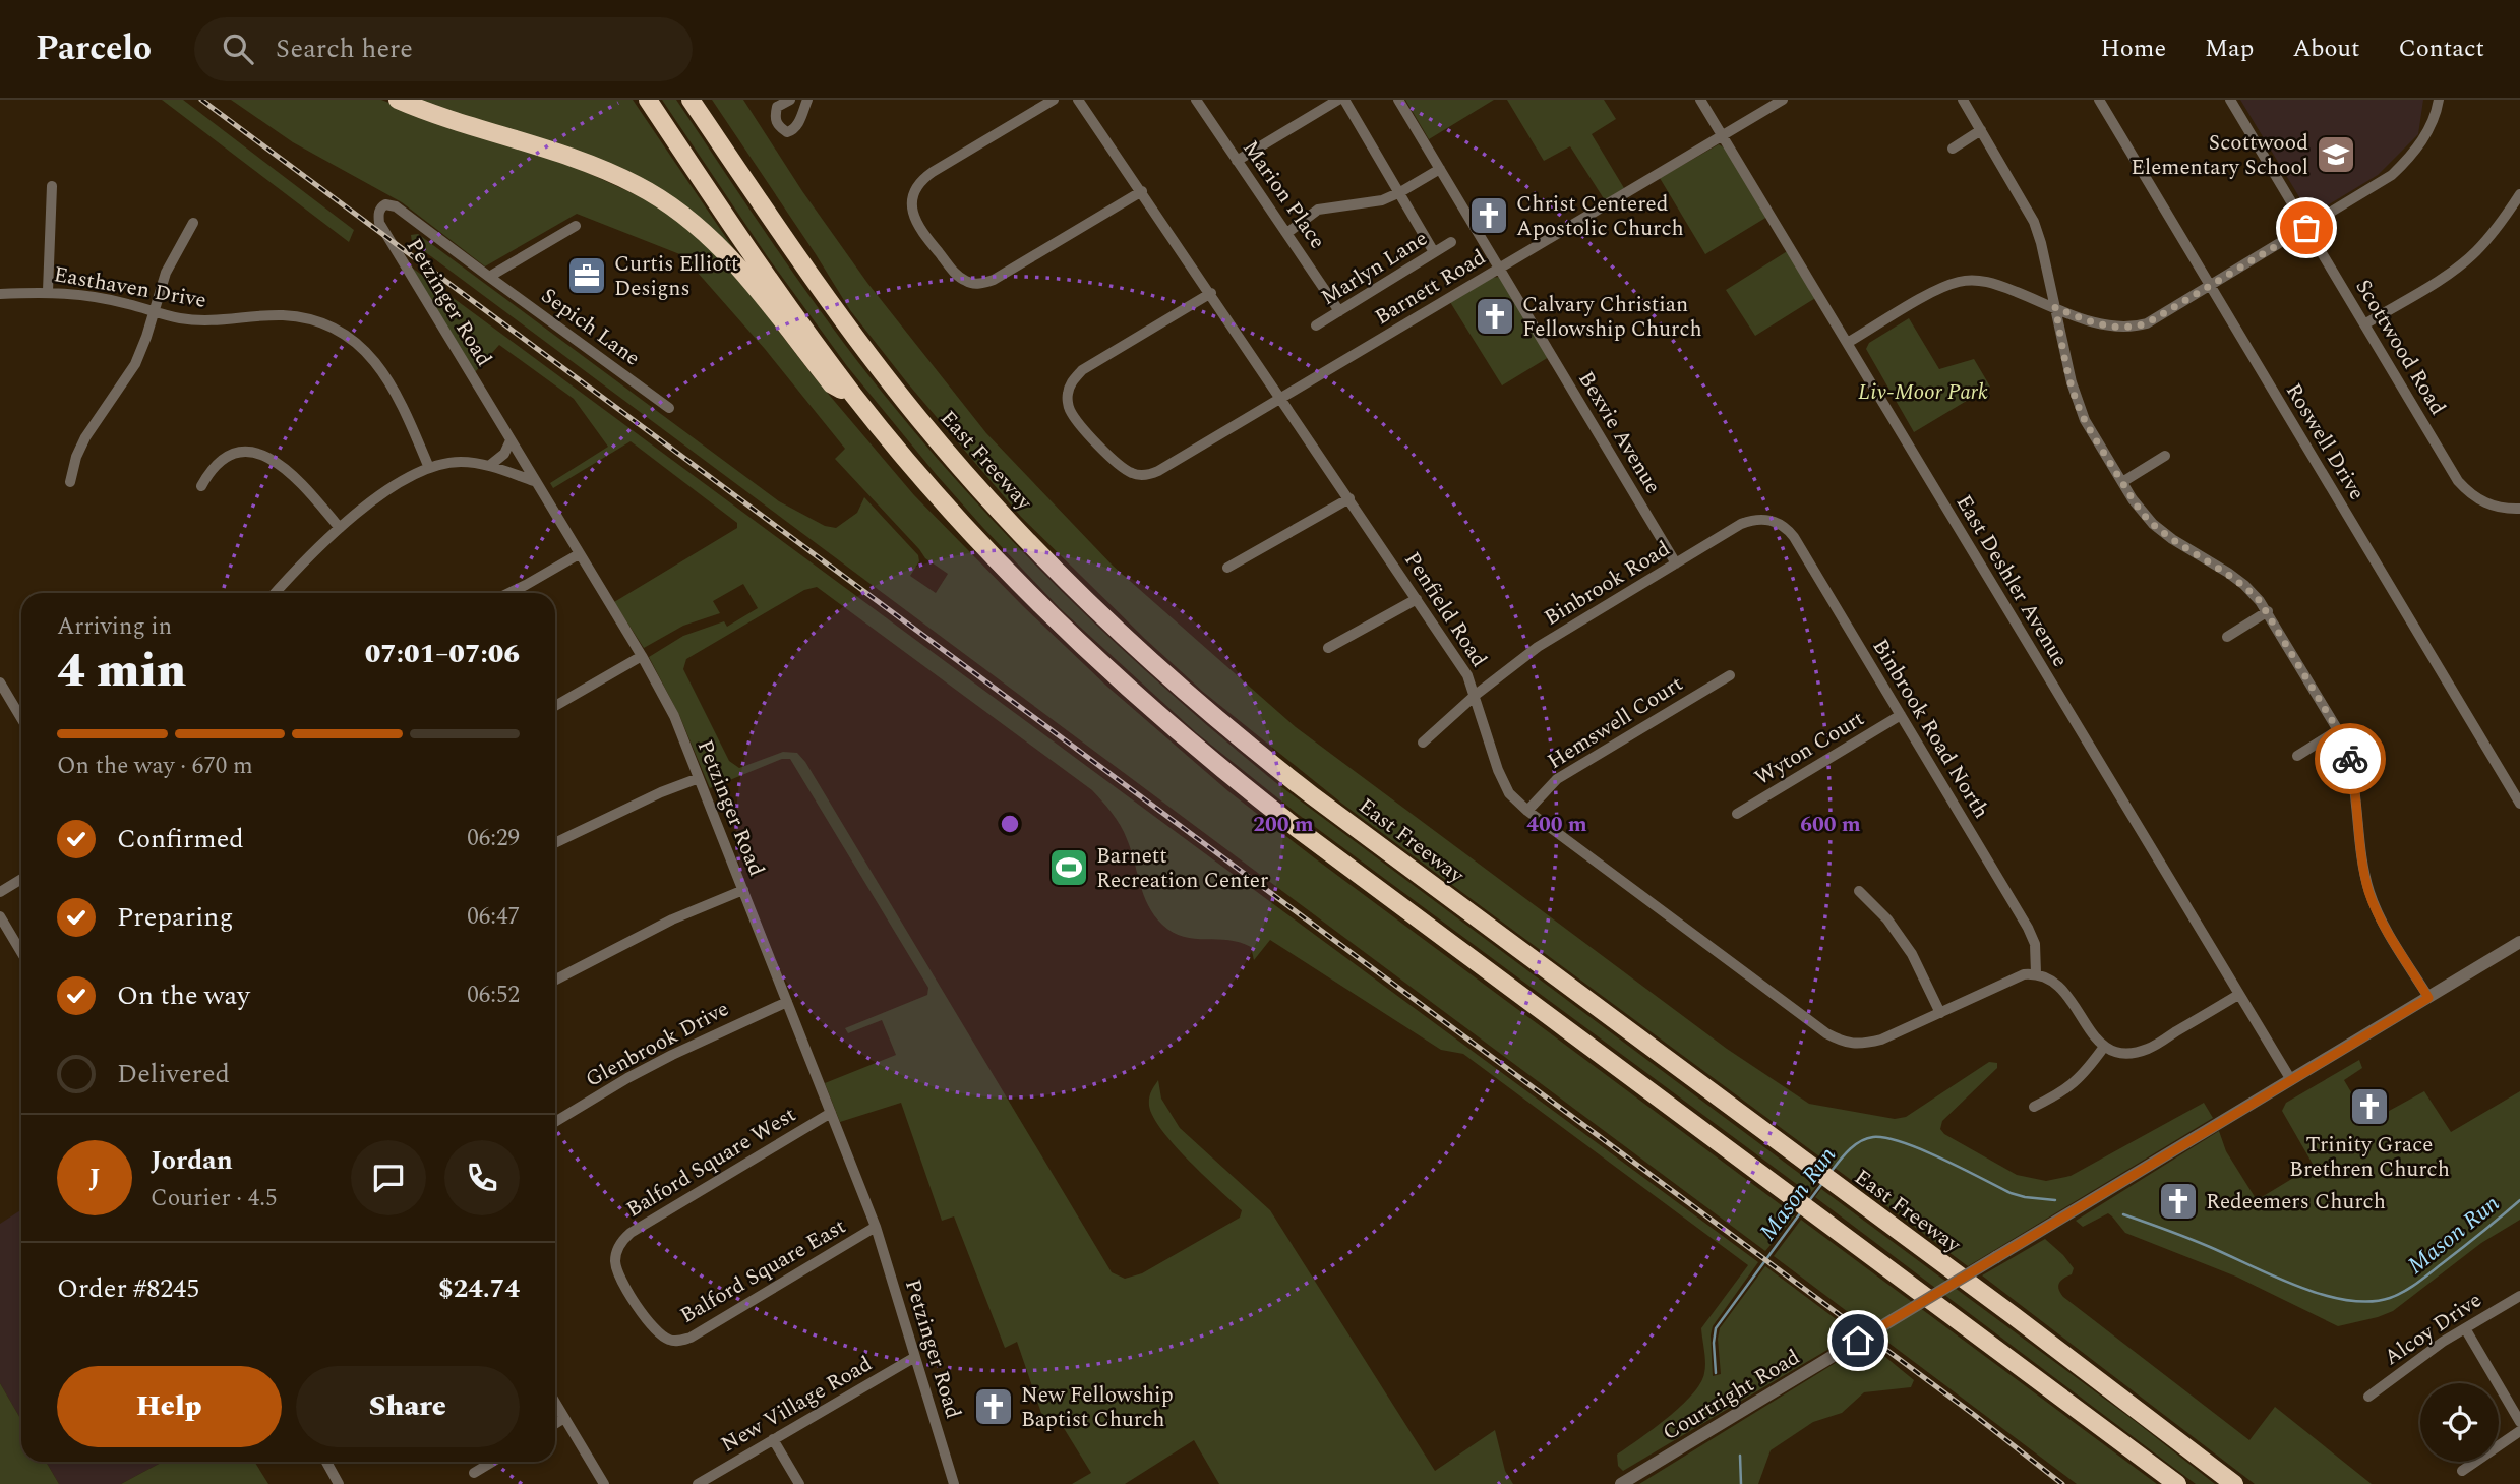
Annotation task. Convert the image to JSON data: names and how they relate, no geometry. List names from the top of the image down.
{
  "streets": {
    "highway": ["East Freeway"],
    "street": [
      "Marion Place",
      "Marlyn Lane",
      "Easthaven Drive",
      "Barnett Road",
      "Petzinger Road",
      "Sepich Lane",
      "Scottwood Road",
      "Bexvie Avenue",
      "Roswell Drive",
      "East Deshler Avenue",
      "Binbrook Road",
      "Penfield Road",
      "Hemswell Court",
      "Binbrook Road North",
      "Wyton Court",
      "Glenbrook Drive",
      "Balford Square West",
      "Balford Square East",
      "Alcoy Drive",
      "Courtright Road",
      "New Village Road"
    ]
  },
  "crossings": [
    ["Marion Place", "Marlyn Lane"],
    ["Barnett Road", "Bexvie Avenue"],
    ["Barnett Road", "East Deshler Avenue"],
    ["Barnett Road", "Penfield Road"],
    ["Petzinger Road", "Sepich Lane"],
    ["Petzinger Road", "Glenbrook Drive"],
    ["Petzinger Road", "Balford Square West"],
    ["Petzinger Road", "Balford Square East"],
    ["Petzinger Road", "New Village Road"],
    ["Bexvie Avenue", "Binbrook Road"],
    ["East Deshler Avenue", "Courtright Road"],
    ["Binbrook Road", "Penfield Road"],
    ["Binbrook Road", "Binbrook Road North"],
    ["Penfield Road", "Hemswell Court"],
    ["Binbrook Road North", "Wyton Court"],
    ["Balford Square West", "Balford Square East"]
  ],
  "water": ["Mason Run"],
  "parks": ["Liv-Moor Park"],
  "places": {
    "school or university": ["Scottwood Elementary School"],
    "church": [
      "Christ Centered Apostolic Church",
      "Calvary Christian Fellowship Church",
      "Trinity Grace Brethren Church",
      "Redeemers Church",
      "New Fellowship Baptist Church"
    ],
    "office": ["Curtis Elliott Designs"],
    "sports": ["Barnett Recreation Center"]
  },
  "page": {
    "header": "Parcelo",
    "search": "Search here",
    "nav": [
      "Home",
      "Map",
      "About",
      "Contact"
    ],
    "heading": ["4 min", "Arriving in", "07:01–07:06"],
    "panel": [
      "Jordan",
      "Courier · 4.5",
      "Order #8245",
      "$24.74"
    ],
    "bar": "On the way · 670 m",
    "list": [
      ["Confirmed", "06:29"],
      ["Preparing", "06:47"],
      ["On the way", "06:52"],
      "Delivered"
    ],
    "round": "J",
    "buttons": ["Help", "Share"]
  },
  "rings": ["200 m", "400 m", "600 m"]
}
